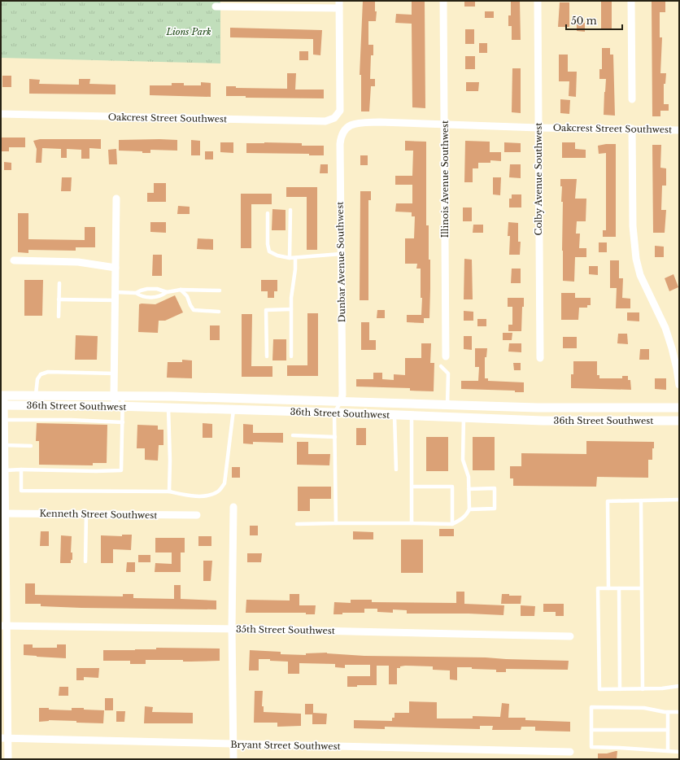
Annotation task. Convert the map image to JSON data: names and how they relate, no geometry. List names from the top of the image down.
{
  "streets": {
    "street": [
      "Oakcrest Street Southwest",
      "Illinois Avenue Southwest",
      "Colby Avenue Southwest",
      "Dunbar Avenue Southwest",
      "36th Street Southwest",
      "Kenneth Street Southwest",
      "35th Street Southwest",
      "Bryant Street Southwest"
    ]
  },
  "crossings": [
    ["Oakcrest Street Southwest", "Illinois Avenue Southwest"],
    ["Oakcrest Street Southwest", "Colby Avenue Southwest"],
    ["Oakcrest Street Southwest", "Dunbar Avenue Southwest"],
    ["Dunbar Avenue Southwest", "36th Street Southwest"]
  ],
  "parks": ["Lions Park"],
  "scale_bar": "50 m"
}
